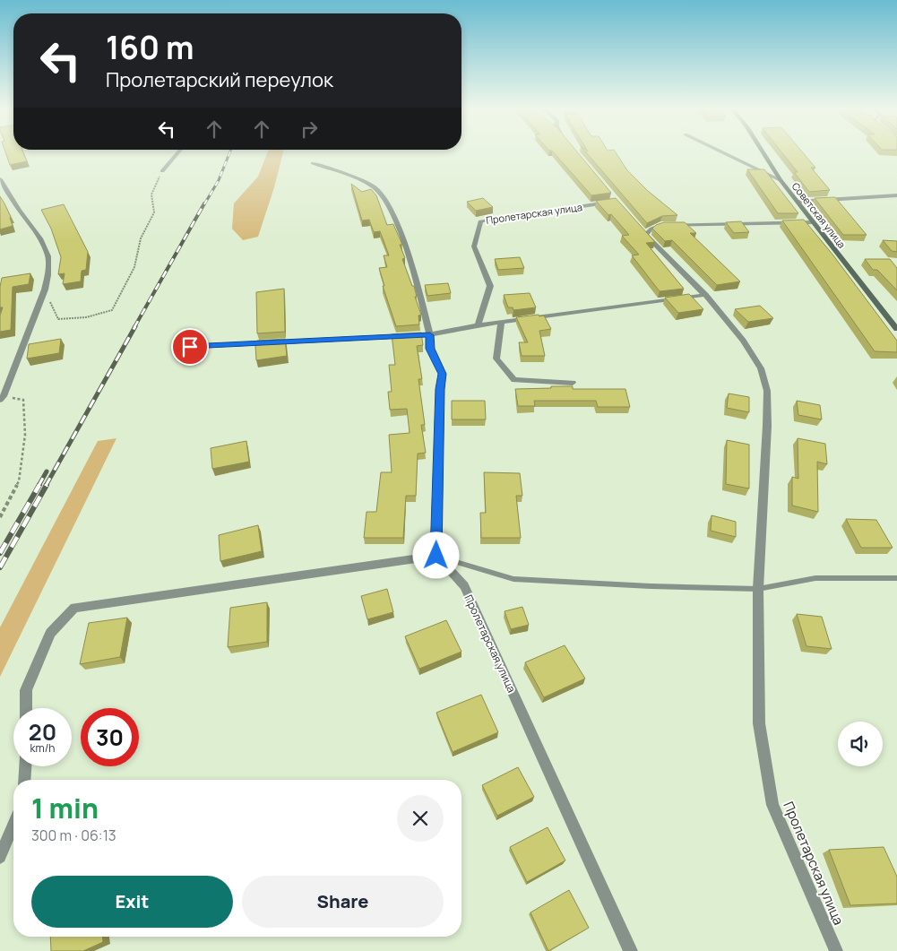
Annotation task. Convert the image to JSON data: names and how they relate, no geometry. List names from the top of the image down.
{
  "streets": {
    "main road": ["Советская улица"],
    "street": ["Пролетарская улица"]
  },
  "page": {
    "turn": ["160 m", "Пролетарский переулок"],
    "speed": "20 km/h",
    "limit": "30",
    "heading": ["1 min", "300 m · 06:13"],
    "buttons": ["Exit", "Share"]
  }
}
